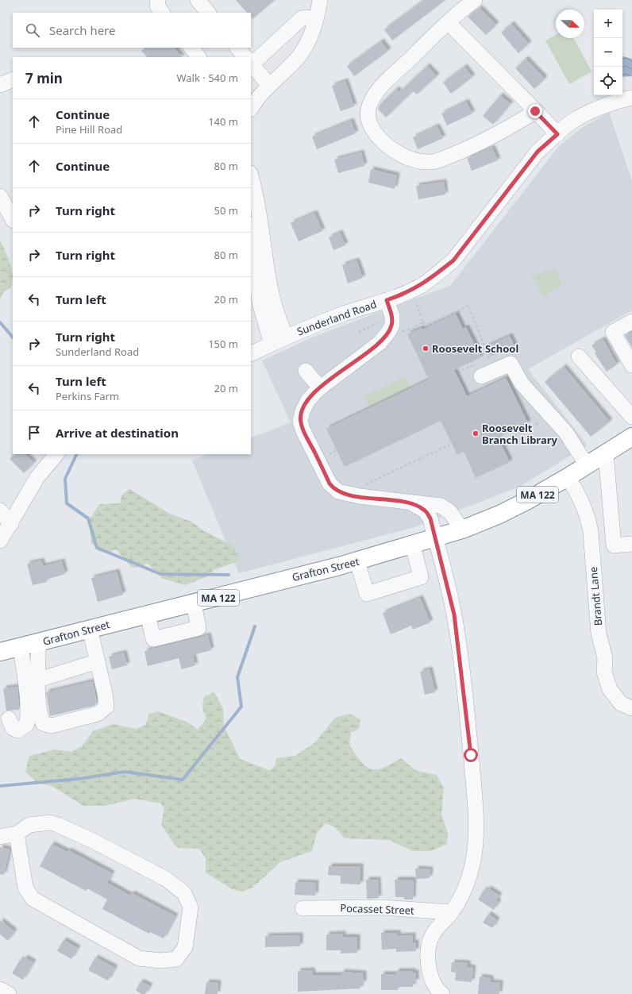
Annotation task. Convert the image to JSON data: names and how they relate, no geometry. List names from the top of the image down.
{
  "streets": {
    "highway": ["MA 122", "Grafton Street"],
    "street": ["Sunderland Road", "Brandt Lane", "Pocasset Street"]
  },
  "crossings": [
    ["Grafton Street", "Brandt Lane"]
  ],
  "places": ["Roosevelt School", "Roosevelt Branch Library"],
  "north": "right",
  "page": {
    "map_buttons": ["+", "−"],
    "search": "Search here",
    "heading": ["7 min", "Walk · 540 m"],
    "list": [
      ["Continue", "Pine Hill Road", "140 m"],
      ["Continue", "80 m"],
      ["Turn right", "50 m"],
      ["Turn right", "80 m"],
      ["Turn left", "20 m"],
      ["Turn right", "Sunderland Road", "150 m"],
      ["Turn left", "Perkins Farm", "20 m"],
      "Arrive at destination"
    ]
  }
}
